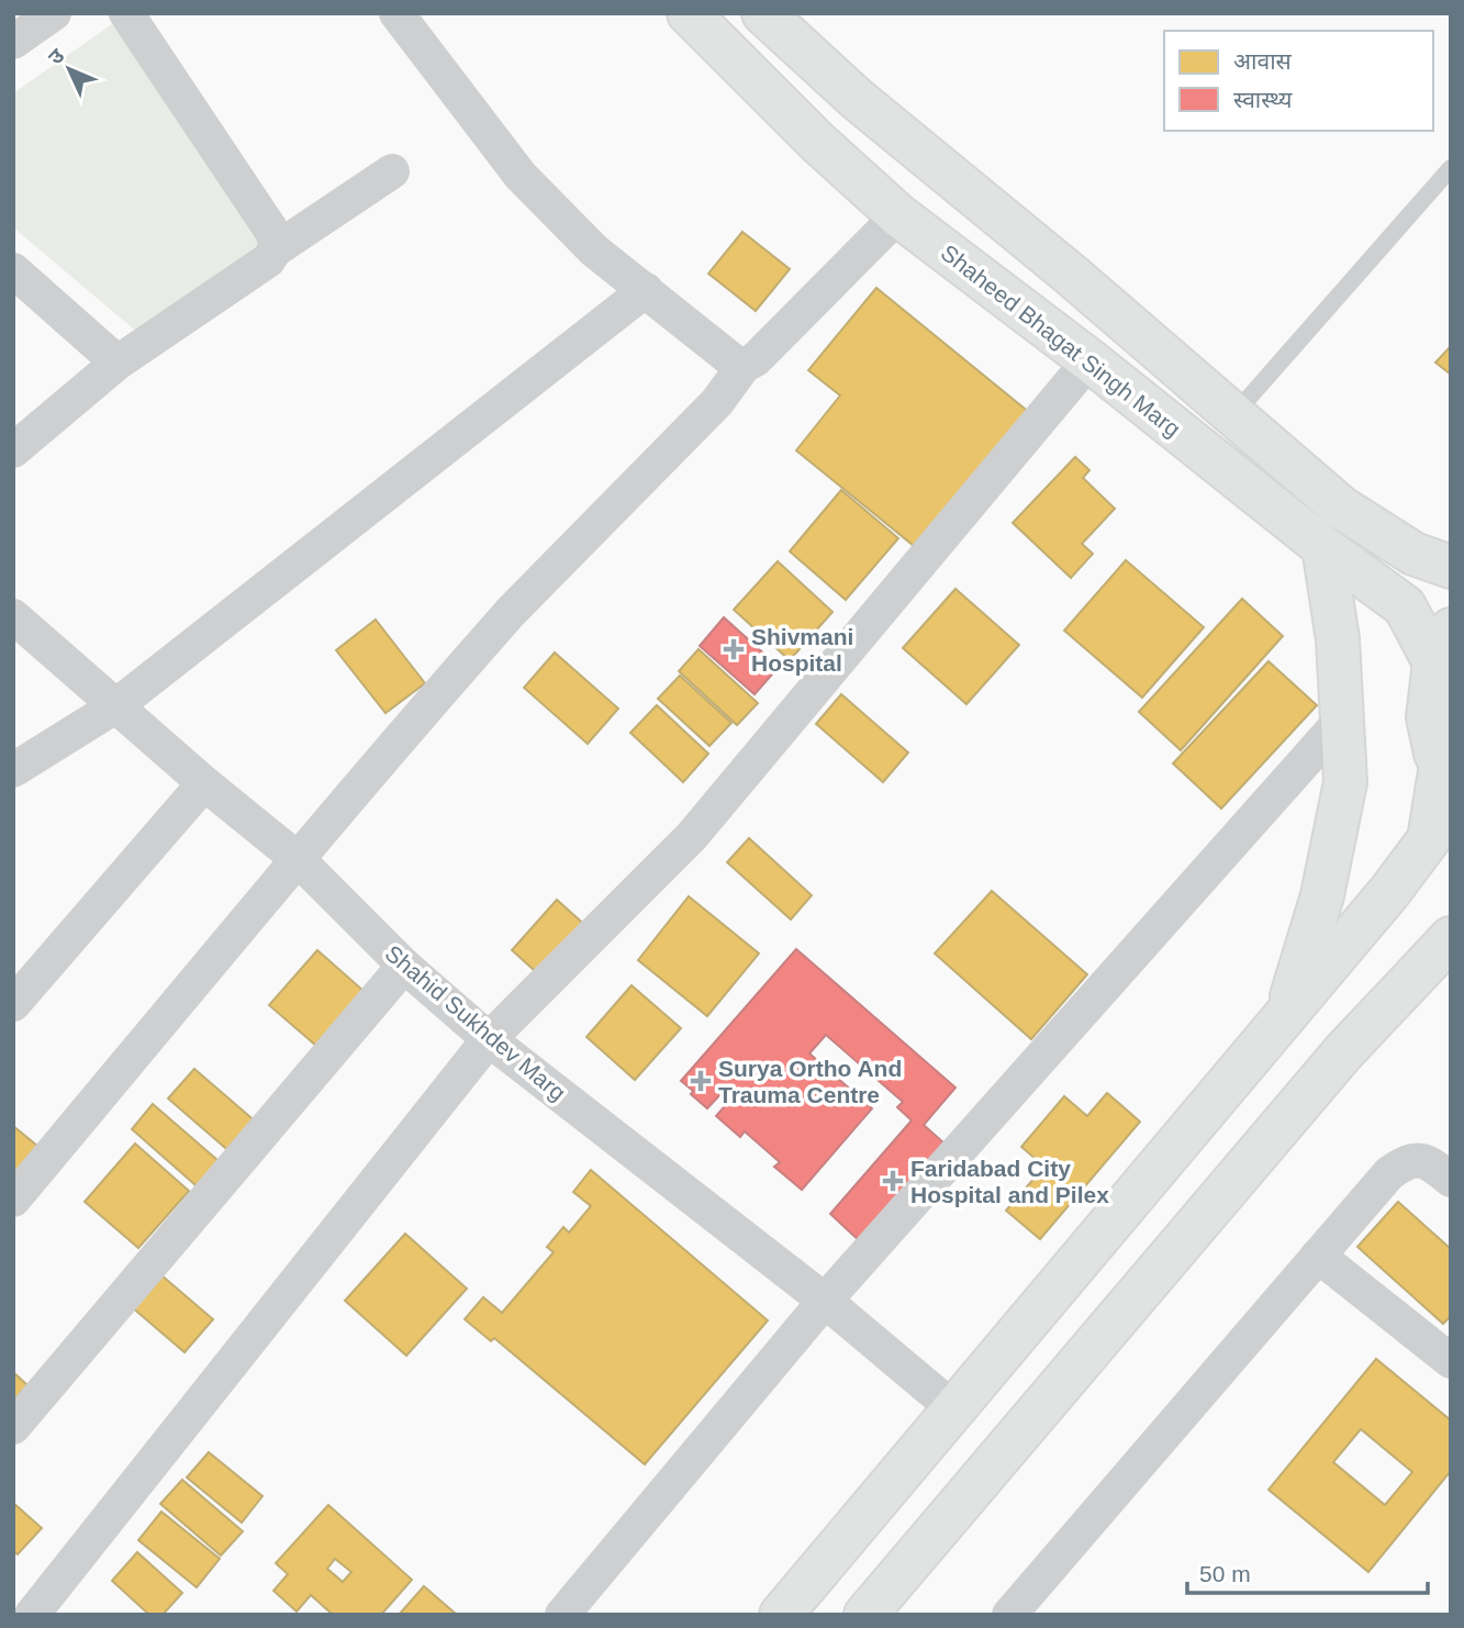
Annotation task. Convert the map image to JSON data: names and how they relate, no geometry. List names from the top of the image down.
{
  "streets": {
    "street": ["Shaheed Bhagat Singh Marg", "Shahid Sukhdev Marg"]
  },
  "places": {
    "health": ["Shivmani Hospital", "Surya Ortho And Trauma Centre", "Faridabad City Hospital and Pilex"]
  },
  "legend": ["आवास", "स्वास्थ्य"],
  "scale_bar": "50 m",
  "north": "top left"
}
